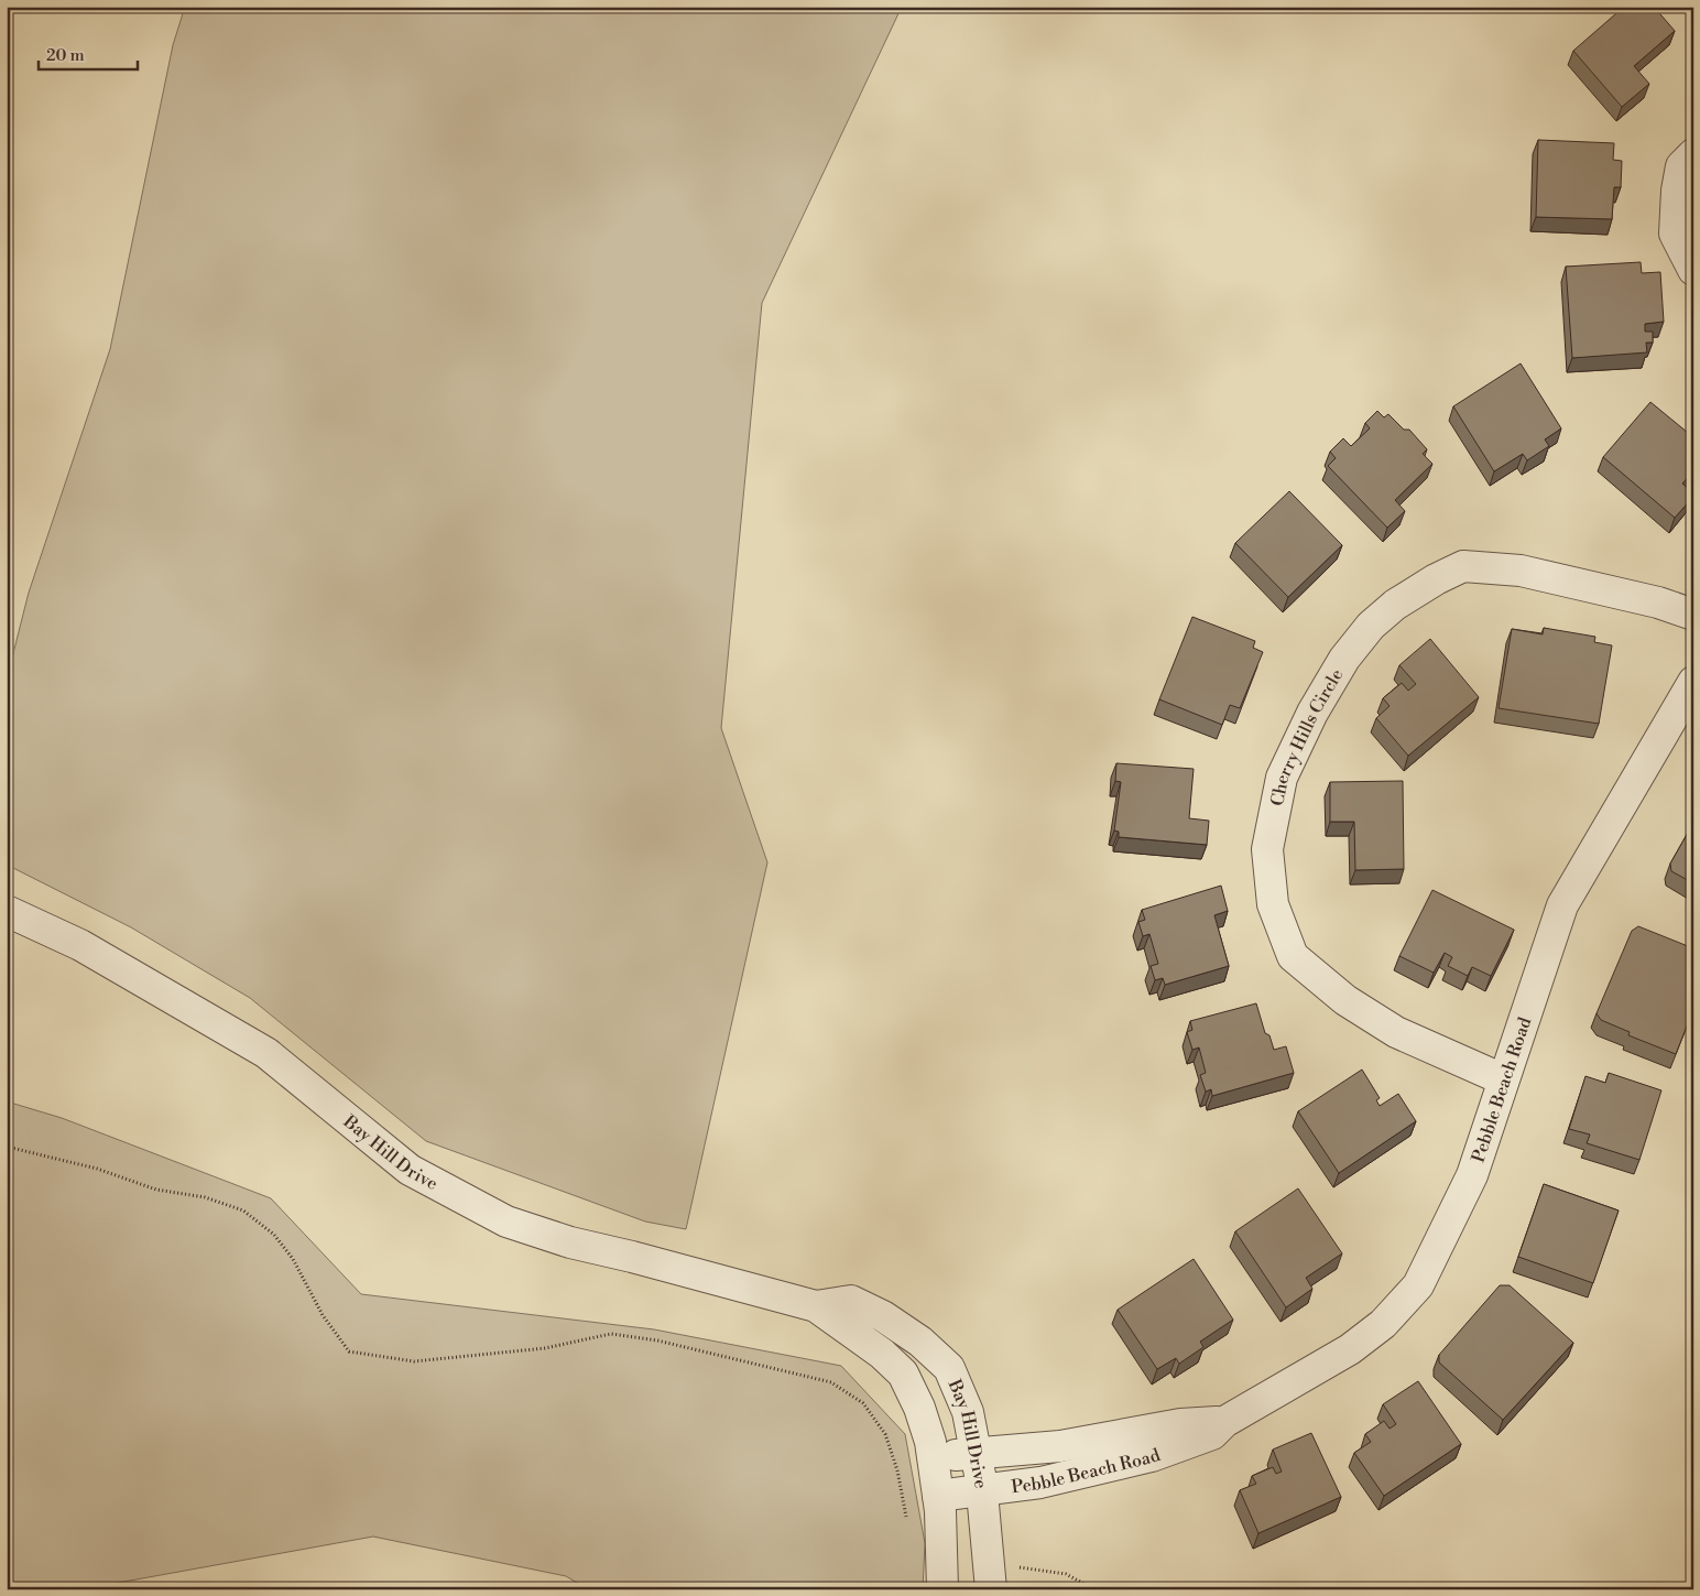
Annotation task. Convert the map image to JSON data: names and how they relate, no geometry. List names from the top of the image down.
{
  "streets": {
    "street": ["Cherry Hills Circle", "Pebble Beach Road", "Bay Hill Drive"]
  },
  "crossings": [
    ["Cherry Hills Circle", "Pebble Beach Road"],
    ["Pebble Beach Road", "Bay Hill Drive"]
  ],
  "scale_bar": "20 m"
}
